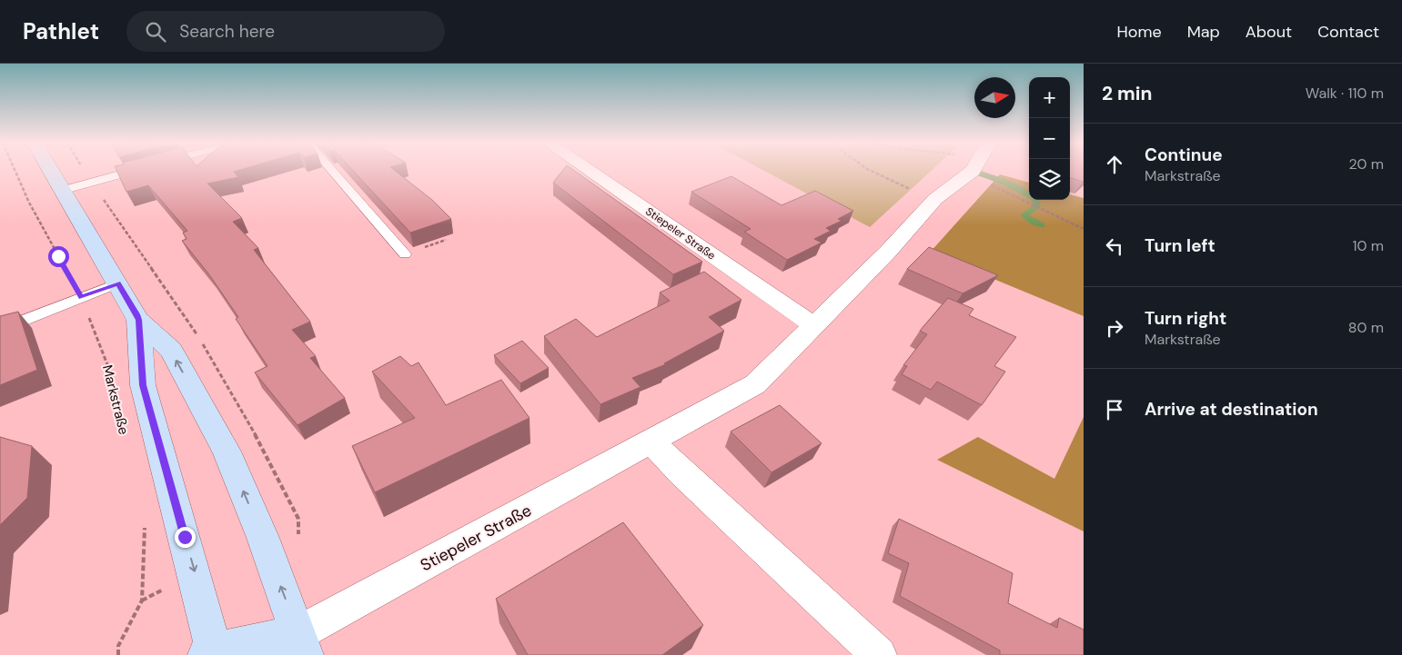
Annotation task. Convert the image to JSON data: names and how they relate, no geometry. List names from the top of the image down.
{
  "streets": {
    "main road": ["Stiepeler Straße"],
    "path": ["Markstraße"]
  },
  "north": "right",
  "page": {
    "header": "Pathlet",
    "search": "Search here",
    "nav": [
      "Home",
      "Map",
      "About",
      "Contact"
    ],
    "heading": ["2 min", "Walk · 110 m"],
    "map_buttons": ["+", "−"],
    "list": [
      ["Continue", "Markstraße", "20 m"],
      ["Turn left", "10 m"],
      ["Turn right", "Markstraße", "80 m"],
      "Arrive at destination"
    ]
  }
}
